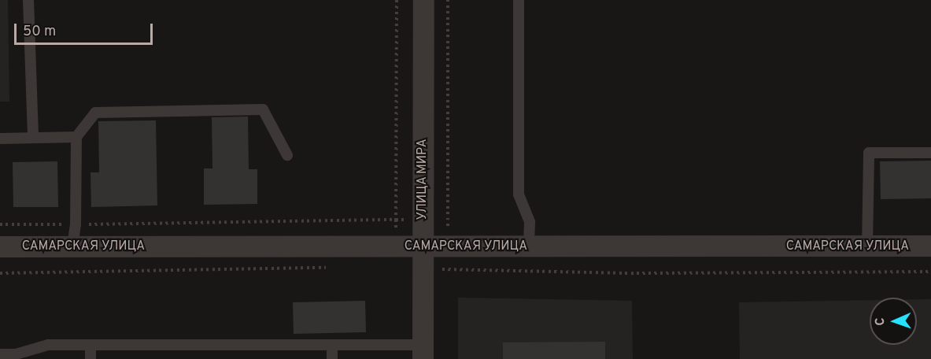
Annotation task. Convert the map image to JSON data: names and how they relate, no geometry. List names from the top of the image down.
{
  "streets": {
    "street": ["УЛИЦА МИРА", "САМАРСКАЯ УЛИЦА"]
  },
  "crossings": [
    ["УЛИЦА МИРА", "САМАРСКАЯ УЛИЦА"]
  ],
  "scale_bar": "50 m",
  "north": "left"
}
